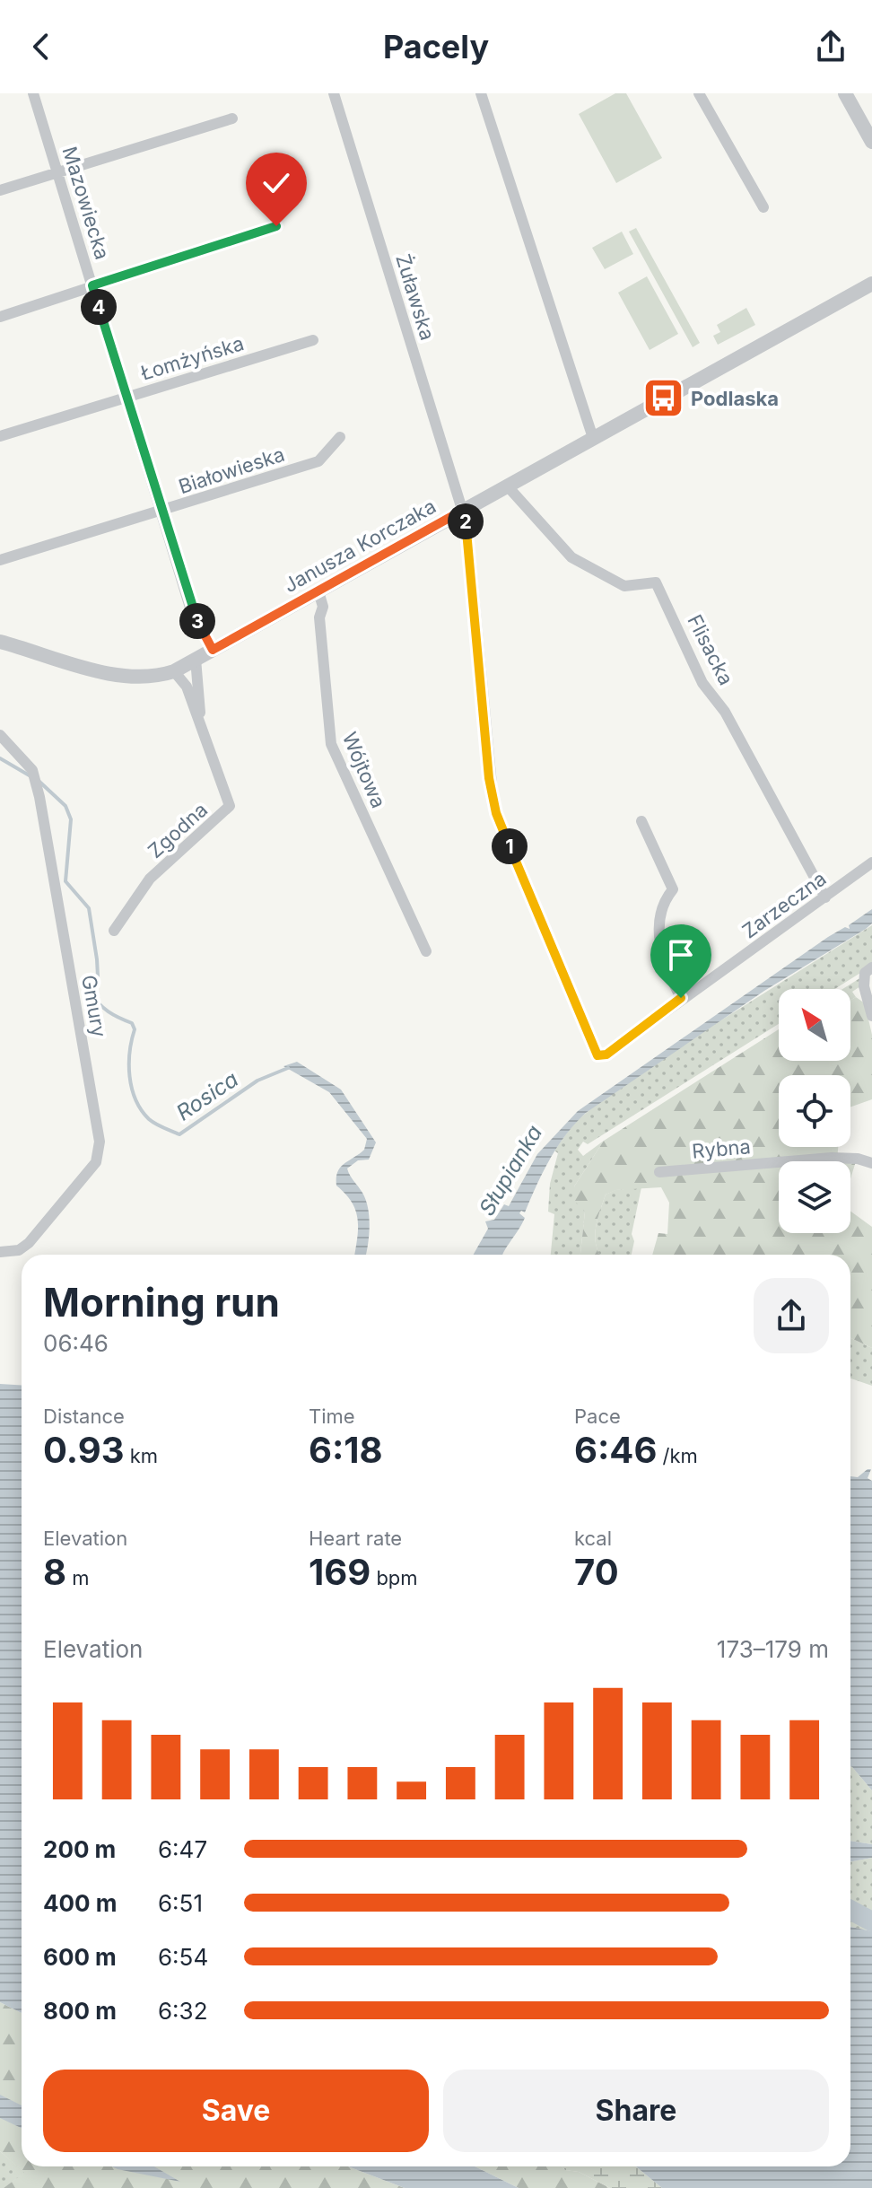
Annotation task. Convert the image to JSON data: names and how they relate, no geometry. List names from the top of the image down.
{
  "streets": {
    "street": [
      "Mazowiecka",
      "Żuławska",
      "Łomżyńska",
      "Białowieska",
      "Janusza Korczaka",
      "Flisacka",
      "Wójtowa",
      "Zgodna",
      "Zarzeczna",
      "Gmury",
      "Rybna"
    ]
  },
  "crossings": [
    ["Mazowiecka", "Łomżyńska"],
    ["Mazowiecka", "Białowieska"],
    ["Mazowiecka", "Janusza Korczaka"],
    ["Żuławska", "Janusza Korczaka"],
    ["Żuławska", "Zarzeczna"],
    ["Janusza Korczaka", "Flisacka"],
    ["Janusza Korczaka", "Wójtowa"],
    ["Janusza Korczaka", "Zgodna"],
    ["Janusza Korczaka", "Zarzeczna"],
    ["Flisacka", "Zarzeczna"]
  ],
  "water": ["Rosica", "Słupianka"],
  "places": {
    "bus stop": ["Podlaska"]
  },
  "north": "top left",
  "page": {
    "header": "Pacely",
    "pins": [
      "4",
      "2",
      "3",
      "1"
    ],
    "heading": ["Morning run", "06:46"],
    "stats": [
      ["Distance", "0.93 km"],
      ["Time", "6:18"],
      ["Pace", "6:46 /km"],
      ["Elevation", "8 m"],
      ["Heart rate", "169 bpm"],
      ["kcal", "70"]
    ],
    "chart": ["Elevation", "173–179 m"],
    "list": [
      {
        "name": "200 m",
        "note": "6:47"
      },
      {
        "name": "400 m",
        "note": "6:51"
      },
      {
        "name": "600 m",
        "note": "6:54"
      },
      {
        "name": "800 m",
        "note": "6:32"
      }
    ],
    "buttons": ["Save", "Share"]
  }
}
